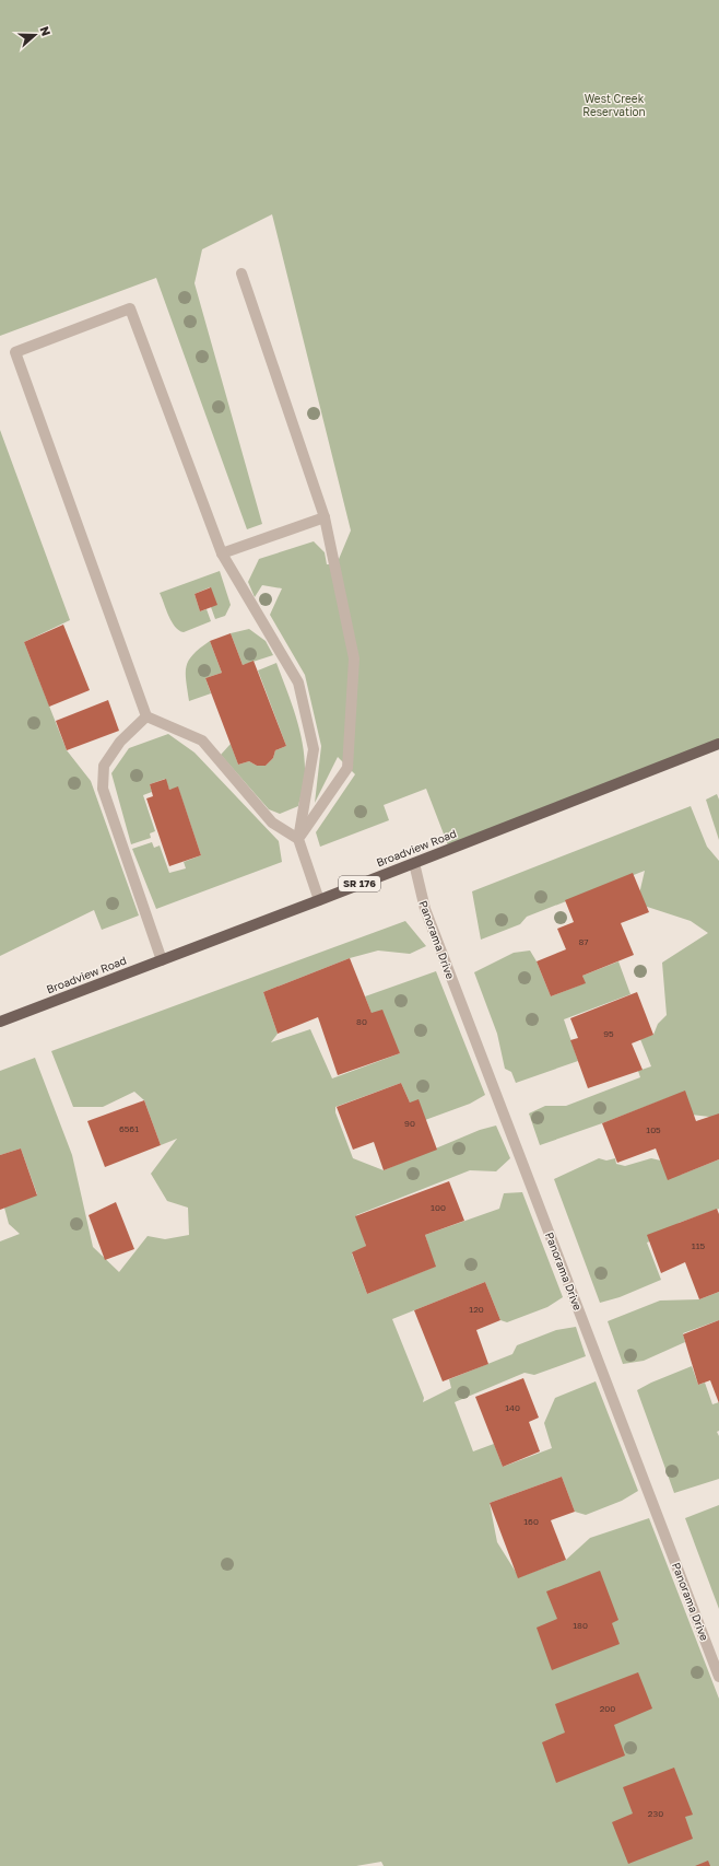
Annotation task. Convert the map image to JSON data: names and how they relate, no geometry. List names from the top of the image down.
{
  "streets": {
    "main road": ["Broadview Road", "SR 176"],
    "street": ["Panorama Drive"]
  },
  "crossings": [
    ["Broadview Road", "Panorama Drive"]
  ],
  "parks": ["West Creek Reservation"],
  "house_numbers": [
    "87",
    "80",
    "95",
    "90",
    "6561",
    "105",
    "100",
    "115",
    "120",
    "140",
    "160",
    "180",
    "200",
    "230"
  ],
  "north": "right"
}
